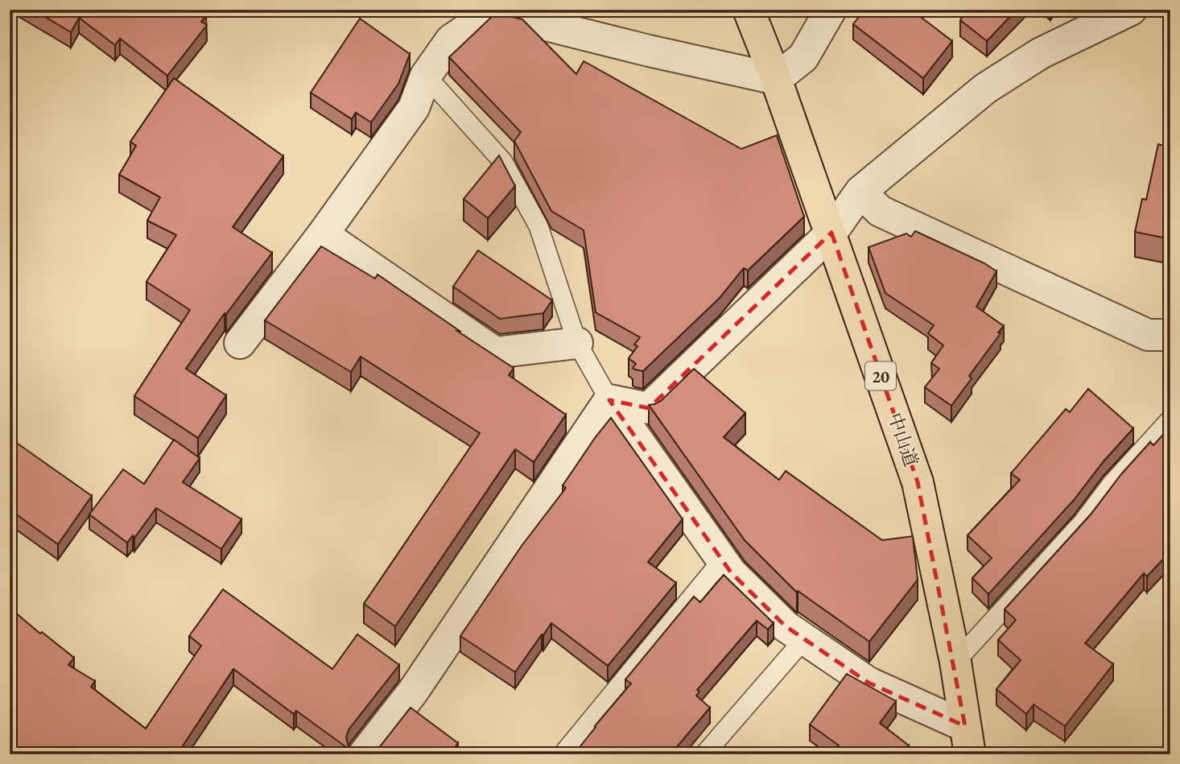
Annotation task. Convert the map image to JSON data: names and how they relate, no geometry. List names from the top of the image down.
{
  "streets": {
    "highway": ["20", "中山道"]
  }
}
